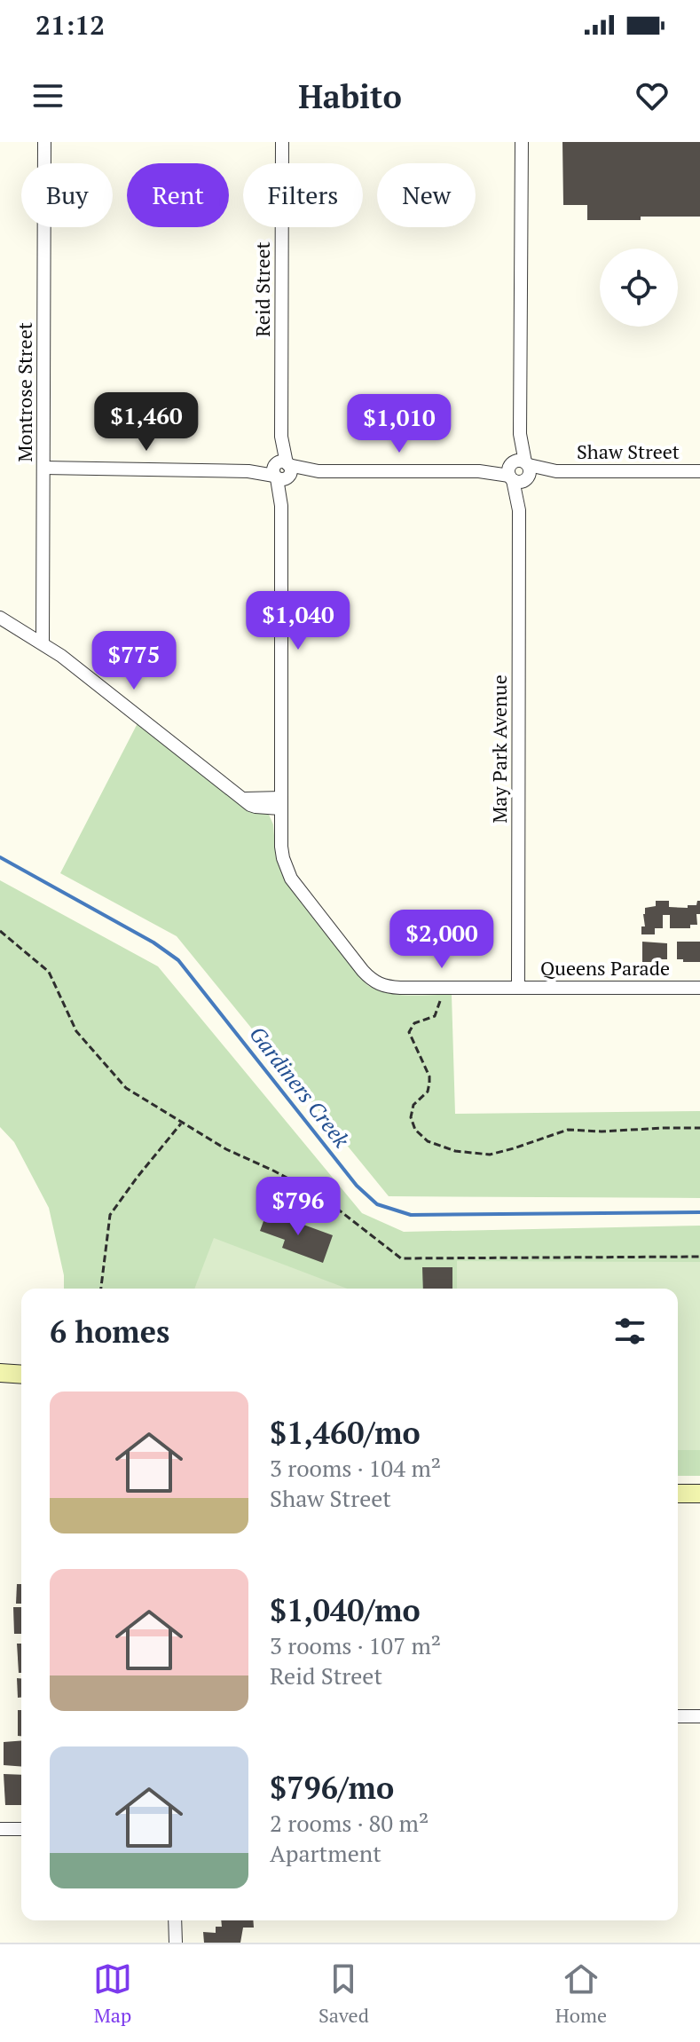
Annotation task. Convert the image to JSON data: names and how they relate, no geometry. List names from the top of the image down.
{
  "streets": {
    "street": [
      "Reid Street",
      "Montrose Street",
      "Shaw Street",
      "May Park Avenue",
      "Queens Parade"
    ]
  },
  "crossings": [
    ["Reid Street", "Shaw Street"],
    ["Reid Street", "Queens Parade"],
    ["Montrose Street", "Shaw Street"],
    ["Shaw Street", "May Park Avenue"],
    ["May Park Avenue", "Queens Parade"]
  ],
  "water": ["Gardiners Creek"],
  "page": {
    "status": "21:12",
    "header": "Habito",
    "chip": [
      "Buy",
      "Rent",
      "Filters",
      "New"
    ],
    "price": [
      "$1,460",
      "$1,010",
      "$1,040",
      "$775",
      "$2,000",
      "$796"
    ],
    "heading": "6 homes",
    "list": [
      {
        "name": "$1,460/mo",
        "note": "3 rooms · 104 m² · Shaw Street"
      },
      {
        "name": "$1,040/mo",
        "note": "3 rooms · 107 m² · Reid Street"
      },
      {
        "name": "$796/mo",
        "note": "2 rooms · 80 m² · Apartment"
      }
    ],
    "tabs": ["Map", "Saved", "Home"]
  }
}
